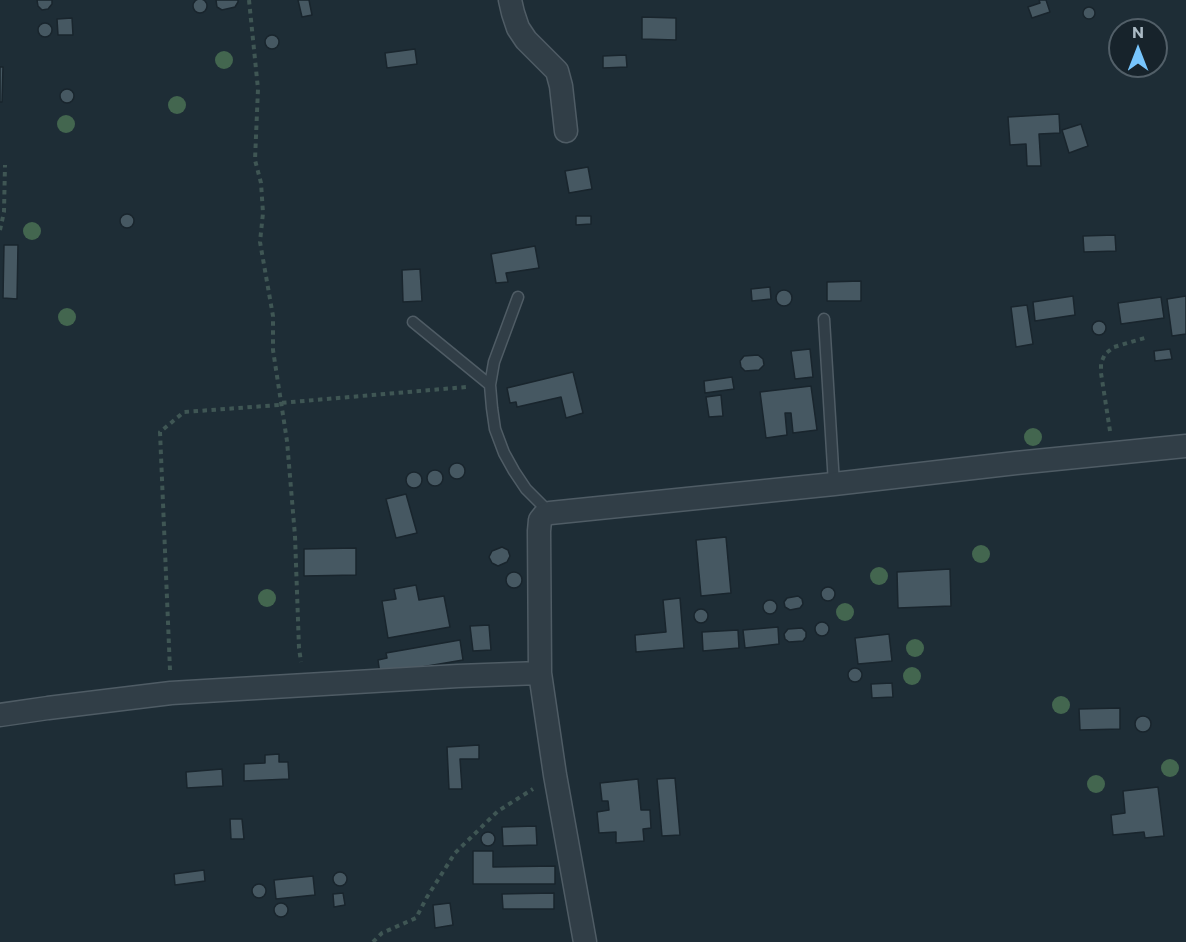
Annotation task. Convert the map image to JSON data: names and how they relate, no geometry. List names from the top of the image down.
{
  "north": "top"
}
